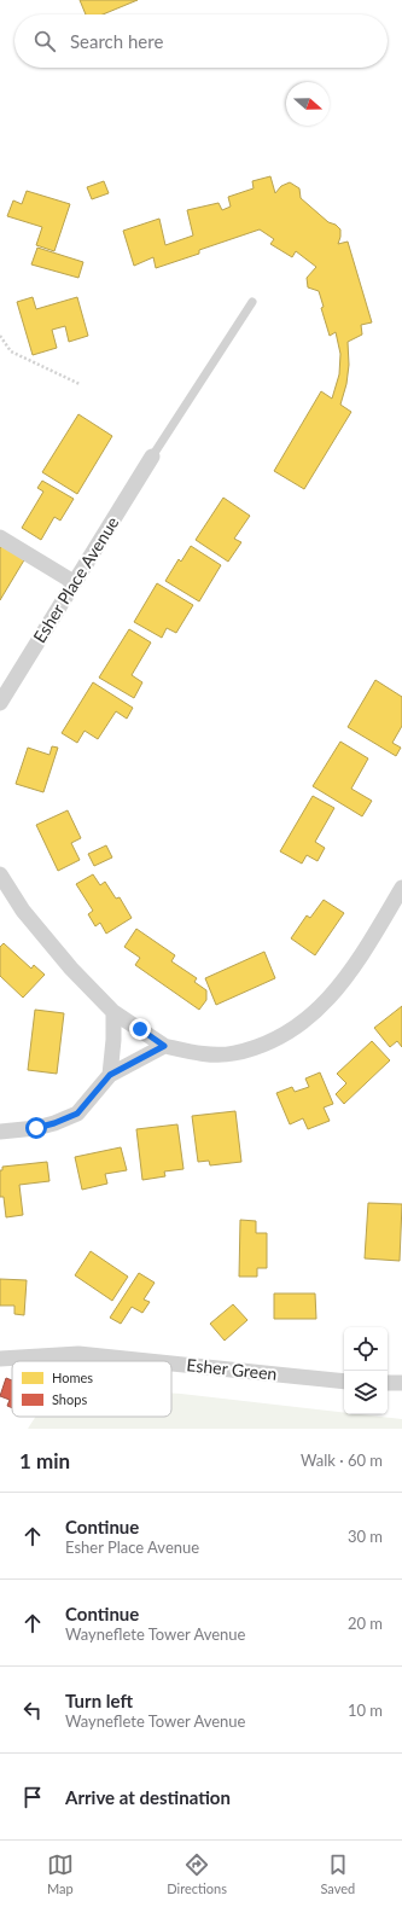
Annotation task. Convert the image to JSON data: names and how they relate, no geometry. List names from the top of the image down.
{
  "streets": {
    "street": ["Esher Place Avenue", "Esher Green"]
  },
  "legend": ["Homes", "Shops"],
  "north": "right",
  "page": {
    "search": "Search here",
    "heading": ["1 min", "Walk · 60 m"],
    "list": [
      ["Continue", "Esher Place Avenue", "30 m"],
      ["Continue", "Wayneflete Tower Avenue", "20 m"],
      ["Turn left", "Wayneflete Tower Avenue", "10 m"],
      "Arrive at destination"
    ],
    "nav": ["Map", "Directions", "Saved"]
  }
}
